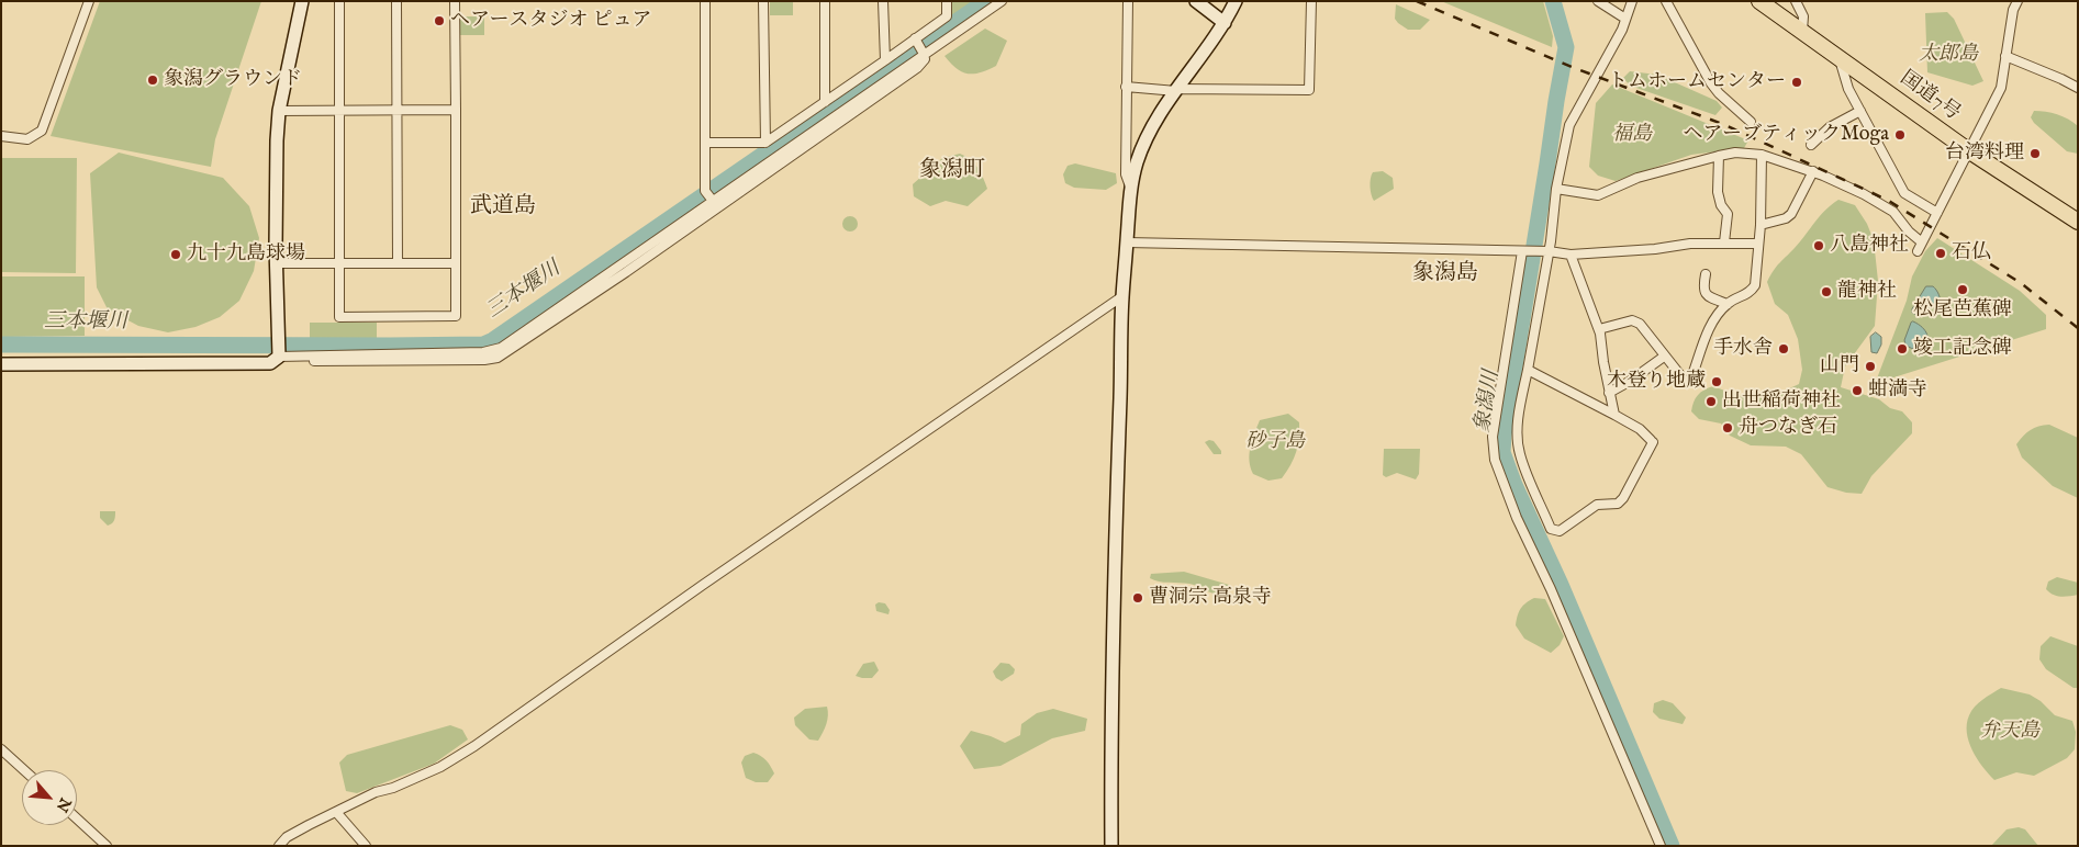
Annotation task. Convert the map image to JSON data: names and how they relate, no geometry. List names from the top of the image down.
{
  "streets": {
    "highway": ["国道7号"]
  },
  "districts": ["象潟町", "武道島", "象潟島"],
  "water": ["三本堰川", "象潟川"],
  "parks": [
    "太郎島",
    "福島",
    "砂子島",
    "弁天島"
  ],
  "places": [
    "ヘアースタジオ ピュア",
    "象潟グラウンド",
    "トムホームセンター",
    "ヘアーブティックMoga",
    "台湾料理",
    "八島神社",
    "石仏",
    "九十九島球場",
    "松尾芭蕉碑",
    "龍神社",
    "手水舎",
    "竣工記念碑",
    "山門",
    "木登り地蔵",
    "蚶満寺",
    "出世稲荷神社",
    "舟つなぎ石",
    "曹洞宗 高泉寺"
  ],
  "north": "bottom right"
}
